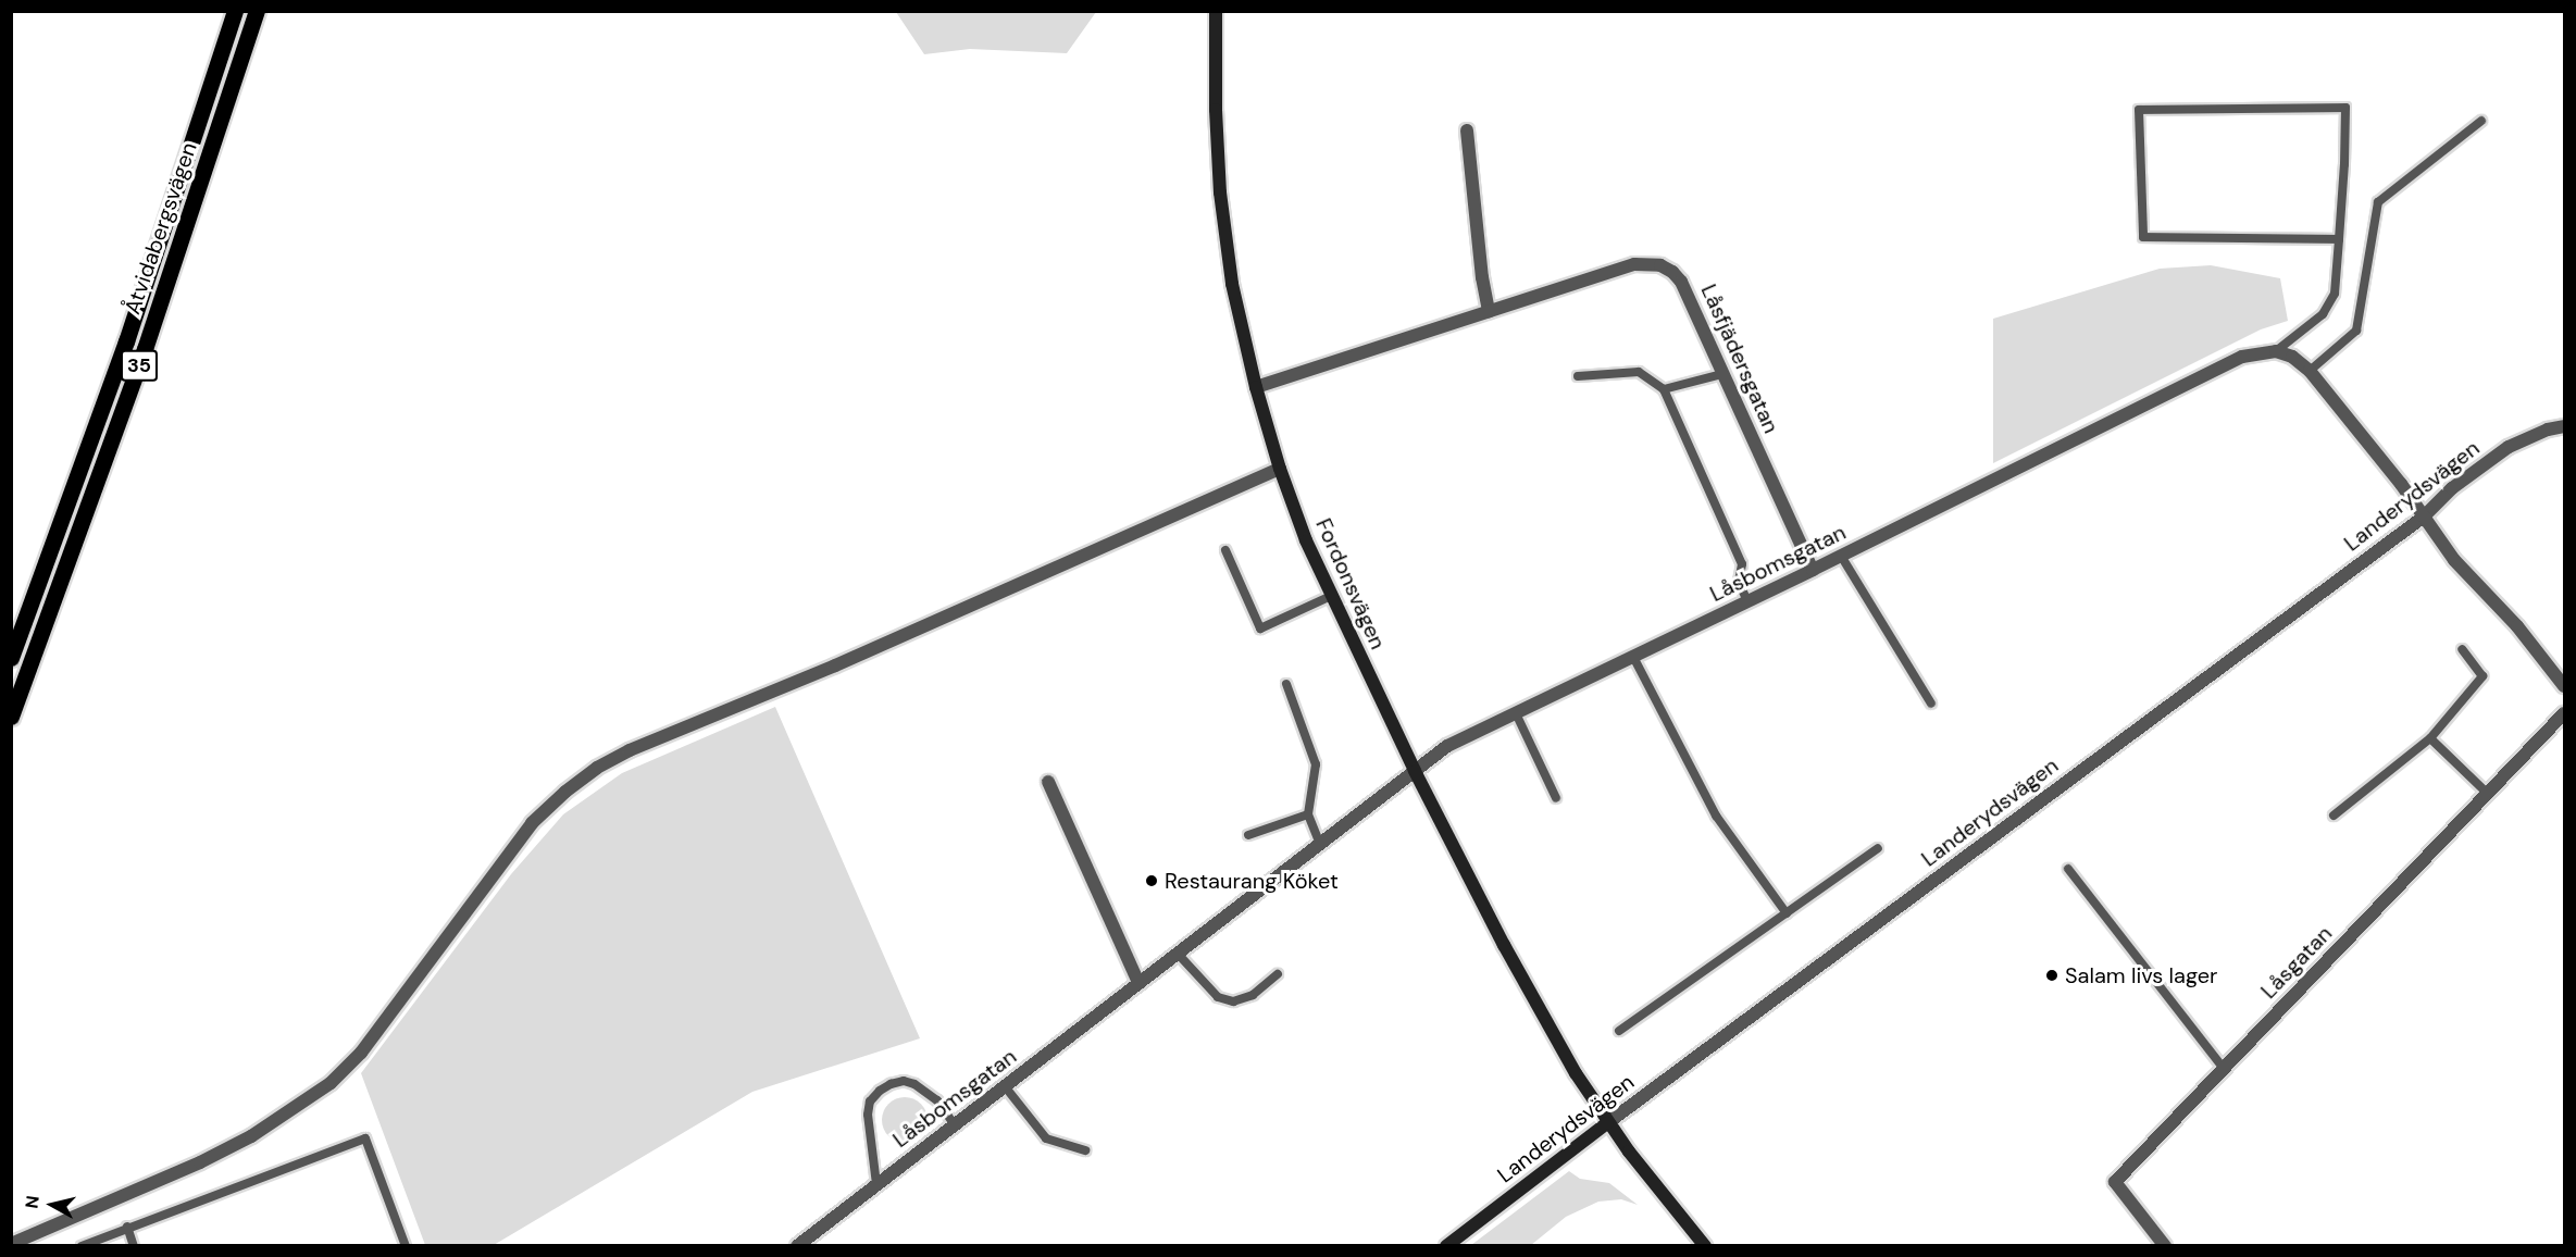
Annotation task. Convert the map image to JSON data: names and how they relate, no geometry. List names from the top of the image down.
{
  "streets": {
    "main road": ["Åtvidabergsvägen", "35"],
    "street": [
      "Låsfjädersgatan",
      "Landerydsvägen",
      "Låsbomsgatan",
      "Fordonsvägen",
      "Låsgatan"
    ]
  },
  "crossings": [
    ["Låsfjädersgatan", "Låsbomsgatan"],
    ["Låsfjädersgatan", "Fordonsvägen"],
    ["Landerydsvägen", "Fordonsvägen"],
    ["Låsbomsgatan", "Fordonsvägen"]
  ],
  "places": ["Restaurang Köket", "Salam livs lager"],
  "north": "left"
}
